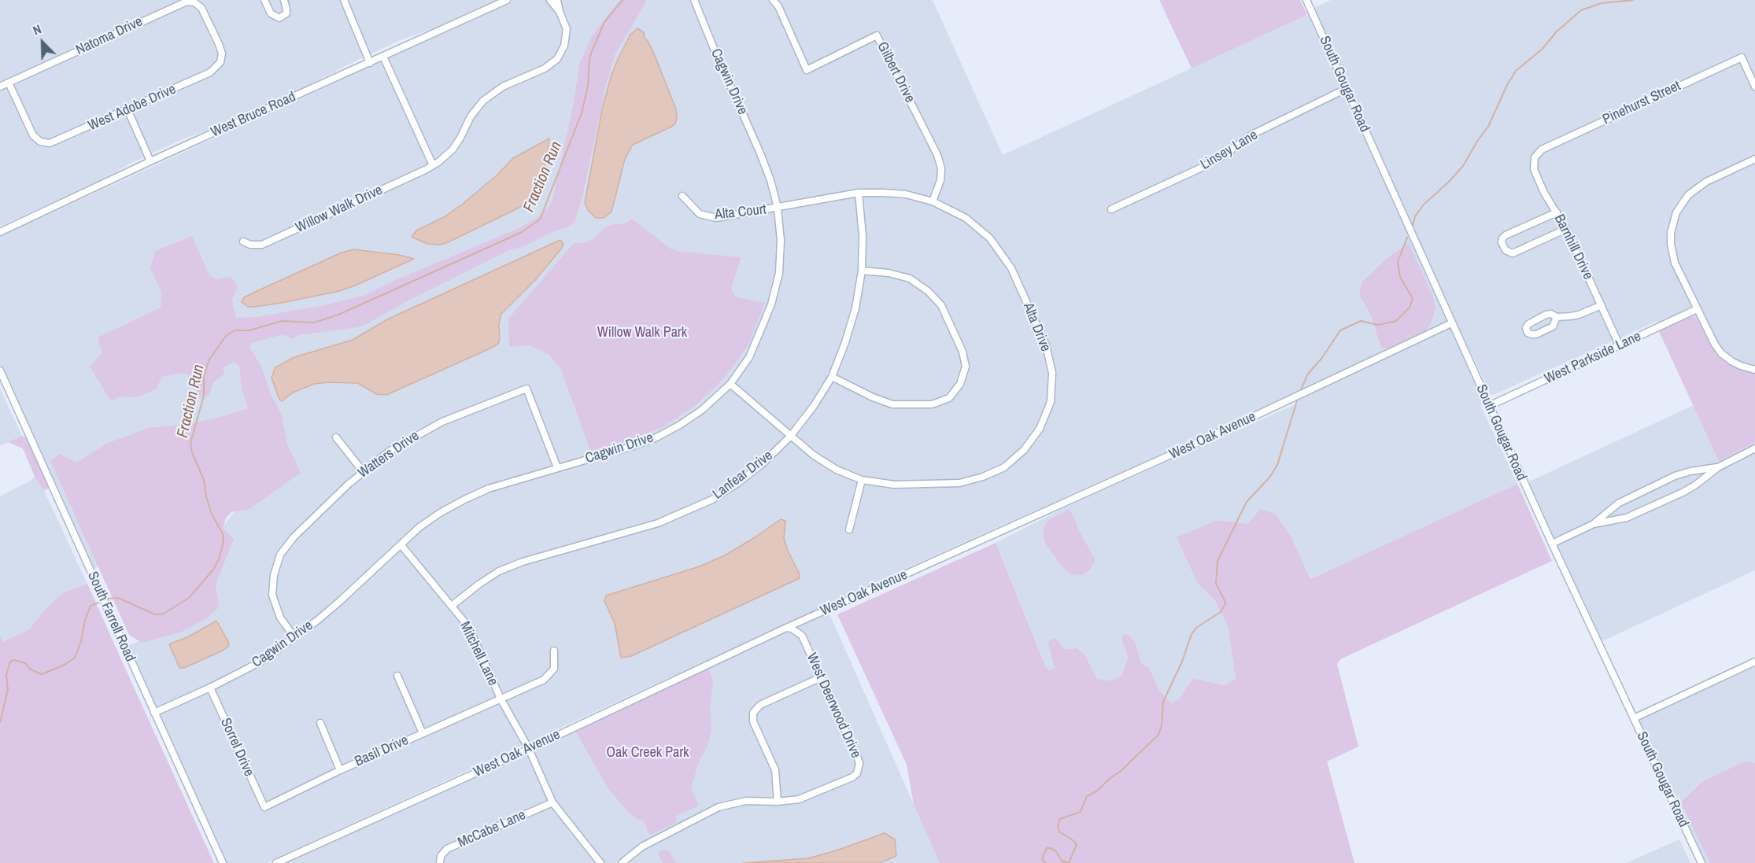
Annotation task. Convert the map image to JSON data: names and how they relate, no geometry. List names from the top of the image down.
{
  "streets": {
    "street": [
      "Natoma Drive",
      "Gilbert Drive",
      "Cagwin Drive",
      "South Gougar Road",
      "Pinehurst Street",
      "West Adobe Drive",
      "West Bruce Road",
      "Linsey Lane",
      "Willow Walk Drive",
      "Alta Court",
      "Barnhill Drive",
      "Alta Drive",
      "West Parkside Lane",
      "West Oak Avenue",
      "Watters Drive",
      "Lanfear Drive",
      "South Farrell Road",
      "Mitchell Lane",
      "West Deerwood Drive",
      "Sorrel Drive",
      "Basil Drive",
      "McCabe Lane"
    ]
  },
  "crossings": [
    ["Natoma Drive", "West Adobe Drive"],
    ["Gilbert Drive", "Alta Drive"],
    ["Cagwin Drive", "Alta Court"],
    ["Cagwin Drive", "Alta Drive"],
    ["Cagwin Drive", "Watters Drive"],
    ["Cagwin Drive", "South Farrell Road"],
    ["Cagwin Drive", "Mitchell Lane"],
    ["Cagwin Drive", "Sorrel Drive"],
    ["South Gougar Road", "Linsey Lane"],
    ["South Gougar Road", "West Parkside Lane"],
    ["South Gougar Road", "West Oak Avenue"],
    ["Pinehurst Street", "Barnhill Drive"],
    ["Alta Court", "Alta Drive"],
    ["Barnhill Drive", "West Parkside Lane"],
    ["Alta Drive", "Lanfear Drive"],
    ["West Oak Avenue", "Mitchell Lane"],
    ["Lanfear Drive", "Mitchell Lane"],
    ["Mitchell Lane", "Basil Drive"],
    ["Mitchell Lane", "McCabe Lane"],
    ["Sorrel Drive", "Basil Drive"]
  ],
  "water": ["Fraction Run"],
  "parks": ["Willow Walk Park", "Oak Creek Park"],
  "north": "top left"
}
